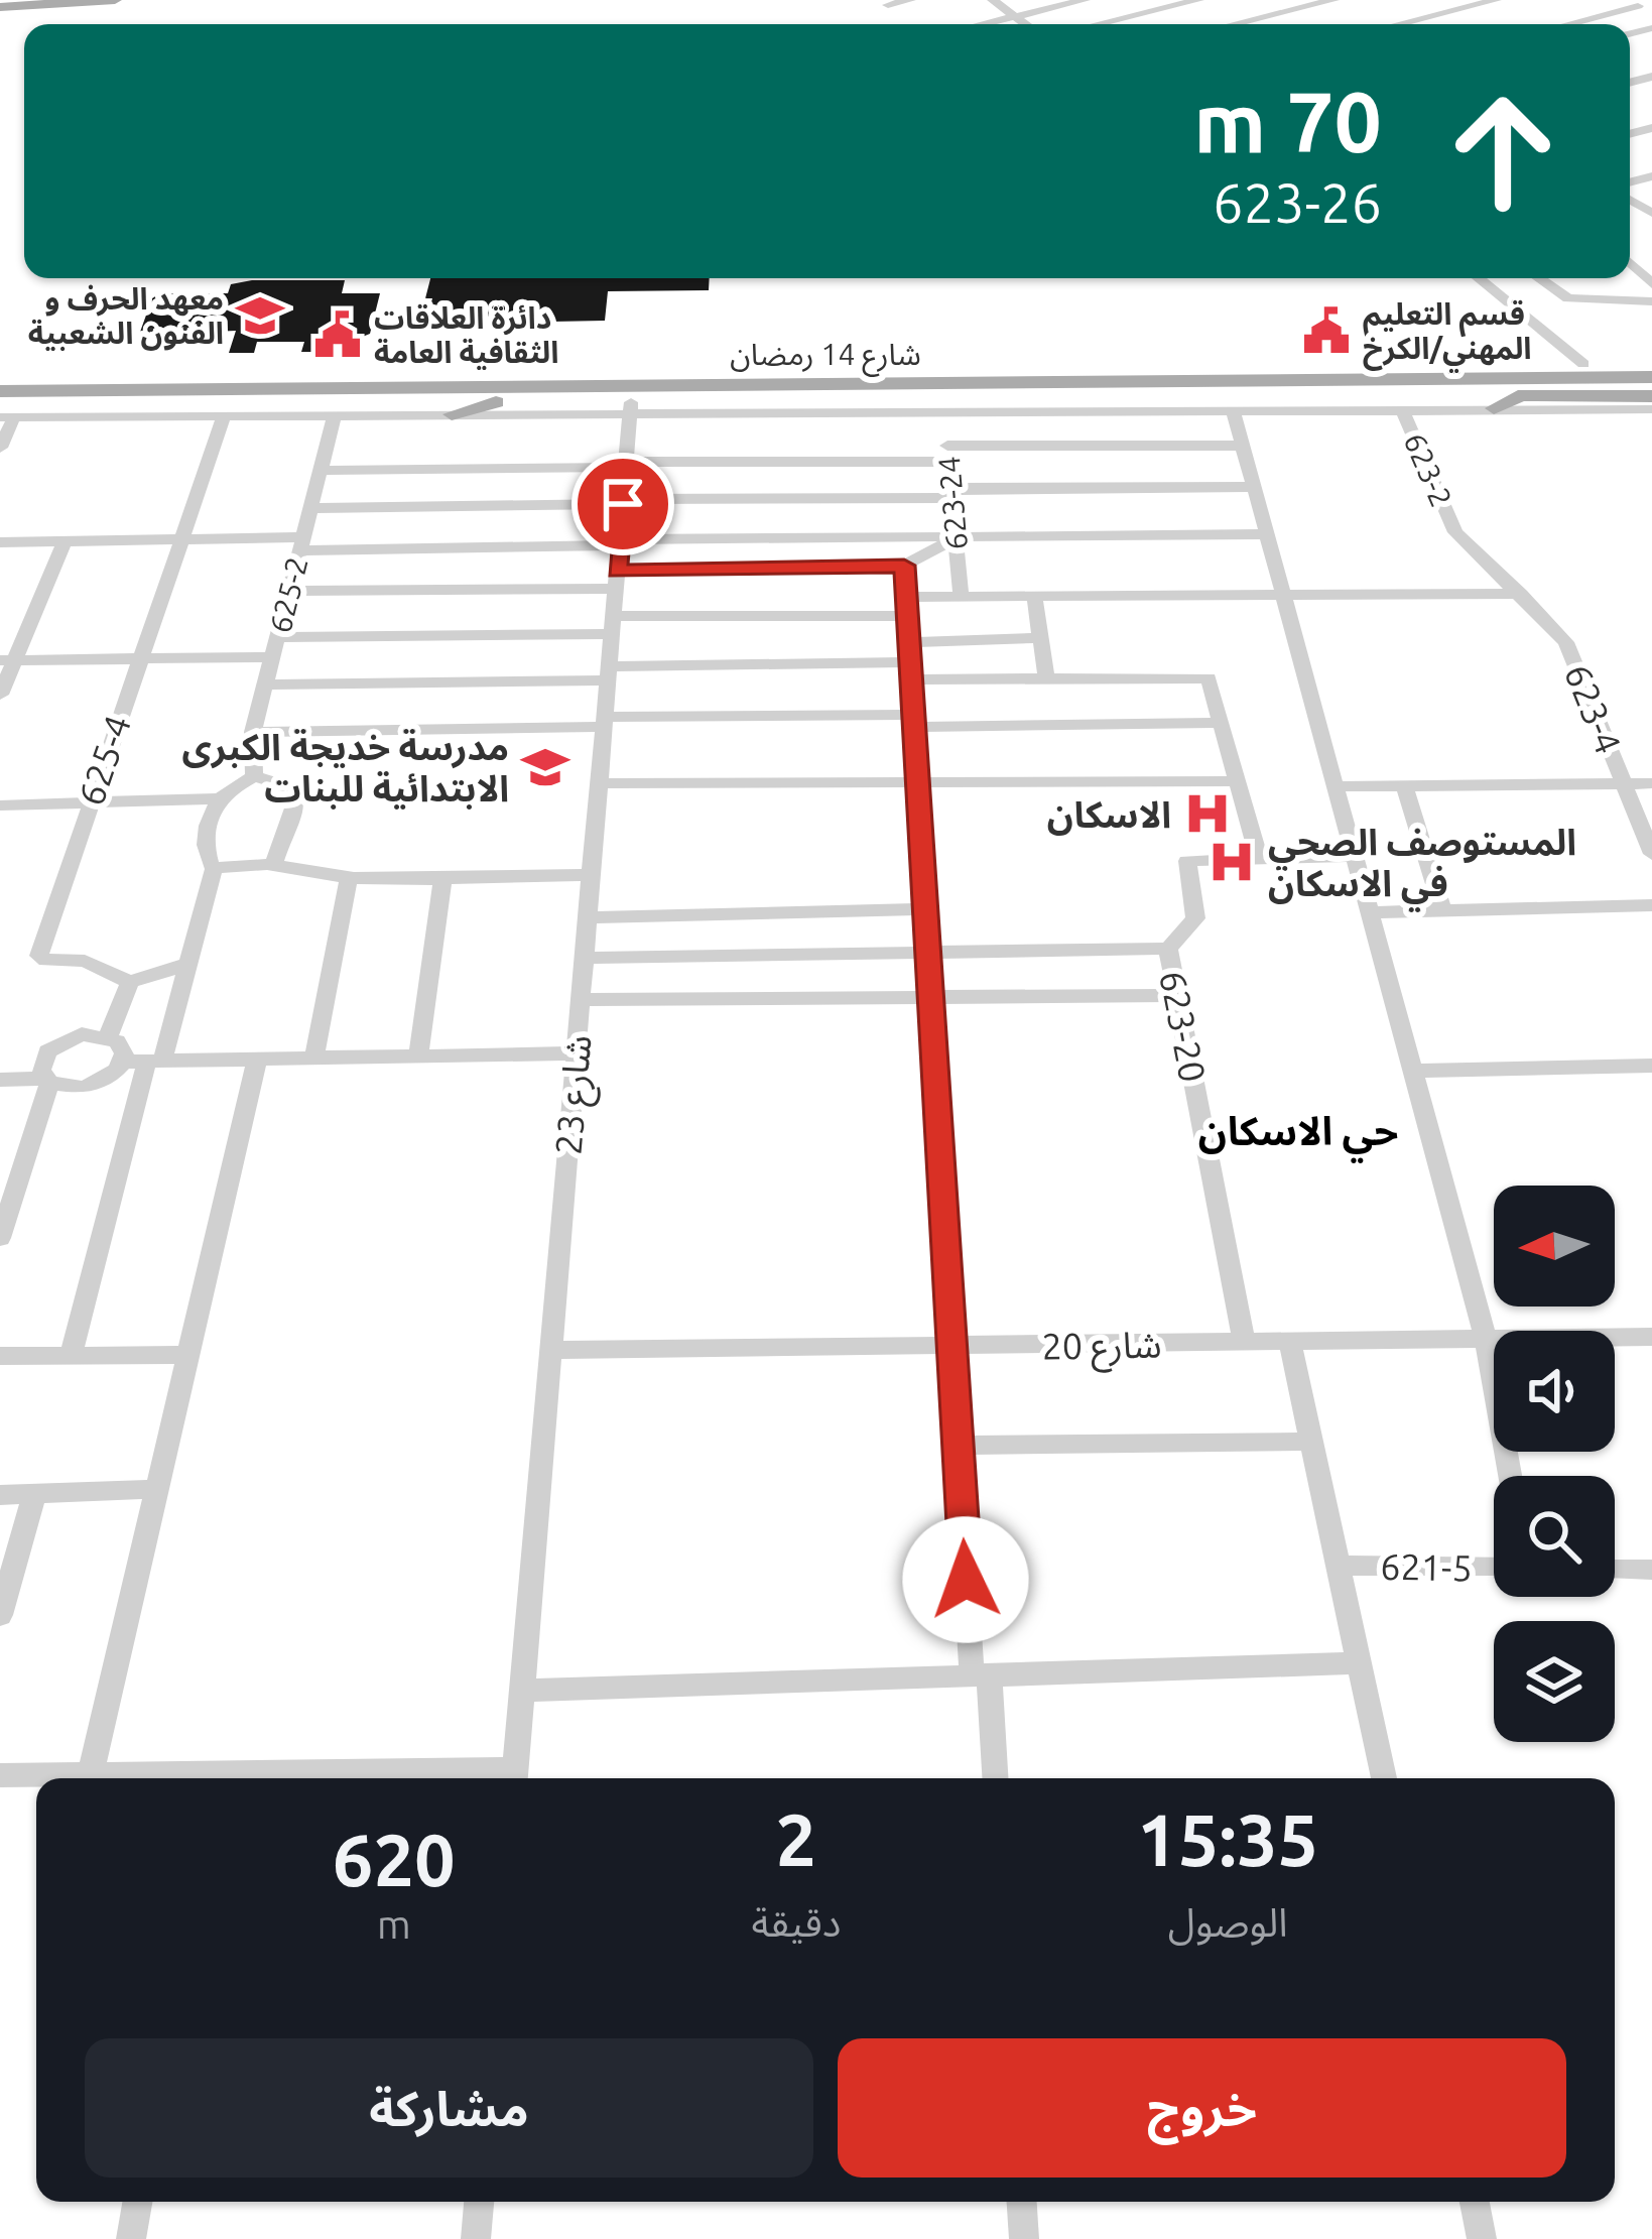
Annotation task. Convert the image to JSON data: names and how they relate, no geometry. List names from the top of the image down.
{
  "streets": {
    "main road": ["شارع 14 رمضان"],
    "street": [
      "623-2",
      "623-24",
      "625-2",
      "623-4",
      "625-4",
      "623-20",
      "شارع 23",
      "شارع 20",
      "621-5"
    ]
  },
  "crossings": [
    ["شارع 14 رمضان", "شارع 23"],
    ["623-2", "623-4"],
    ["623-20", "شارع 20"],
    ["شارع 23", "شارع 20"]
  ],
  "districts": ["حي الاسكان"],
  "places": {
    "school or university": ["معهد الحرف و الفنون الشعبية", "مدرسة خديجة الكبرى الابتدائية للبنات"],
    "public building": ["قسم التعليم المهني/الكرخ", "دائرة العلاقات الثقافية العامة"],
    "hospital": ["الاسكان", "المستوصف الصحي في الاسكان"]
  },
  "north": "left",
  "page": {
    "turn": ["70 m", "623-26"],
    "eta": [
      "15:35",
      "الوصول",
      "2",
      "دقيقة",
      "620",
      "m"
    ],
    "buttons": ["خروج", "مشاركة"]
  }
}
